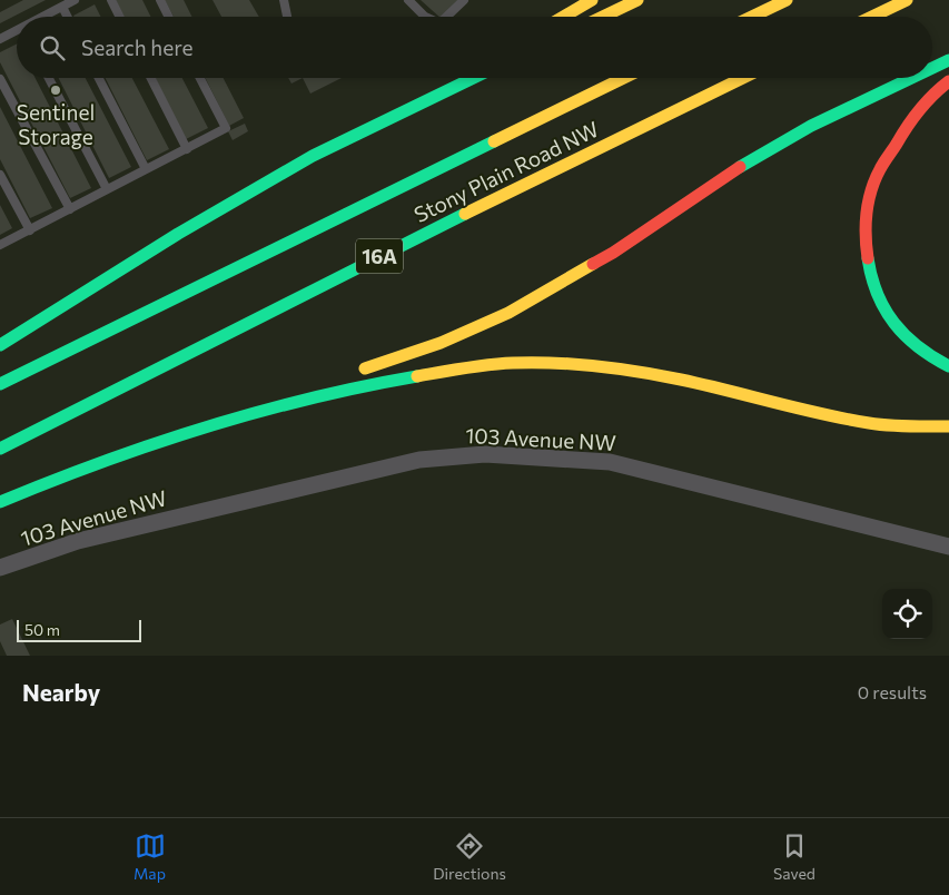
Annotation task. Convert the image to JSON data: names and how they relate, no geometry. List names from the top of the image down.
{
  "streets": {
    "main road": ["Stony Plain Road NW", "16A"],
    "street": ["103 Avenue NW"]
  },
  "places": ["Sentinel Storage"],
  "scale_bar": "50 m",
  "page": {
    "search": "Search here",
    "scale": "50 m",
    "heading": ["Nearby", "0 results"],
    "nav": ["Map", "Directions", "Saved"]
  }
}
